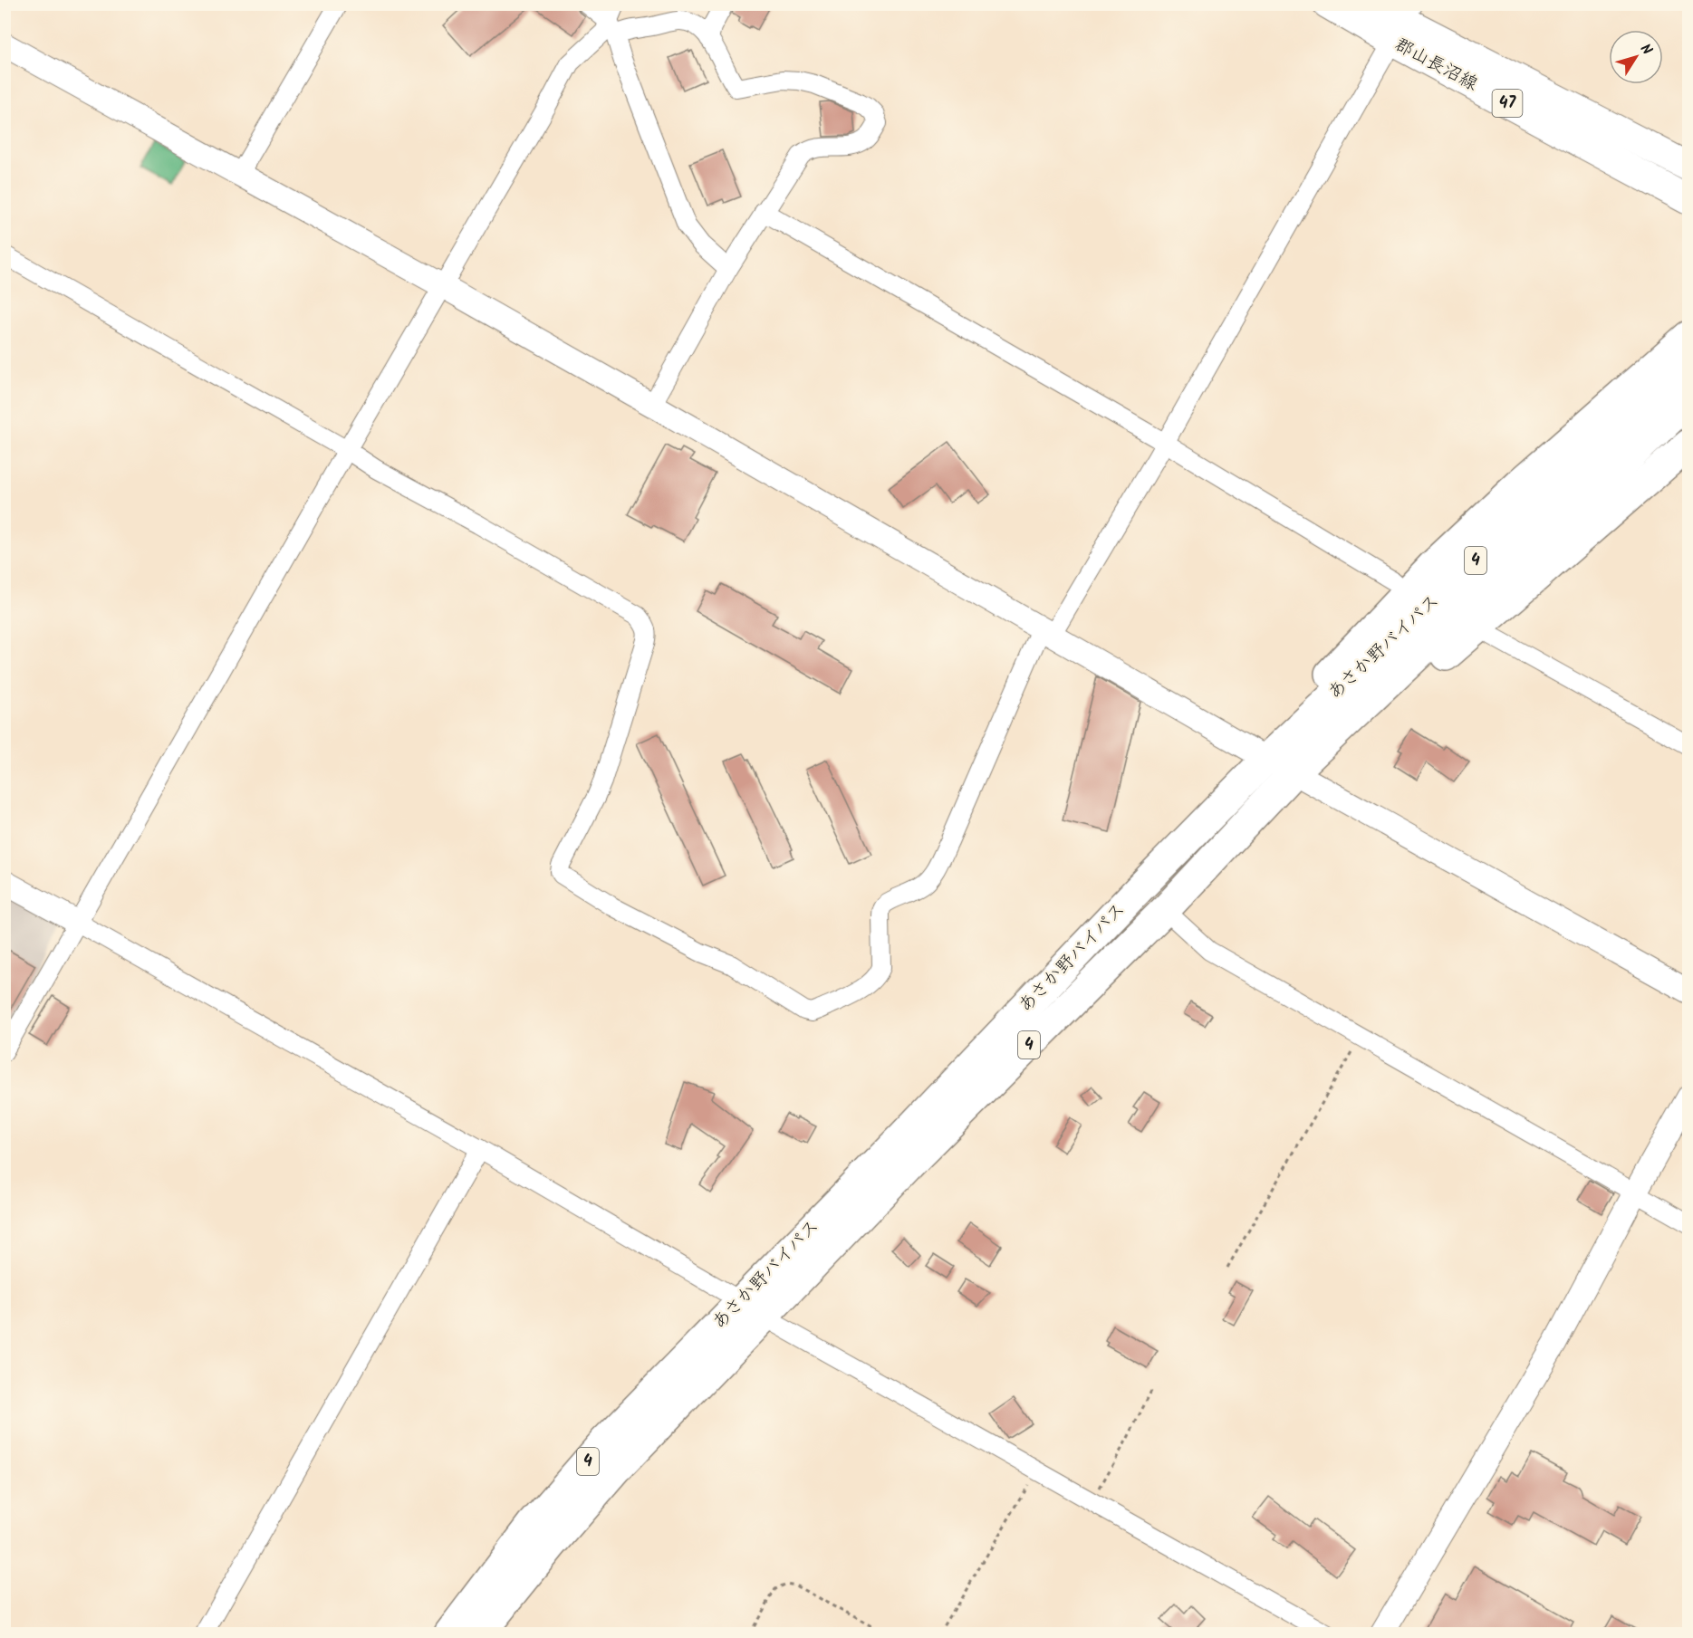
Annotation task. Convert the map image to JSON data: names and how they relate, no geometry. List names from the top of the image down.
{
  "streets": {
    "highway": ["4", "あさか野バイパス"],
    "main road": ["郡山長沼線", "47"]
  },
  "crossings": [
    ["4", "あさか野バイパス"]
  ],
  "north": "top right"
}
